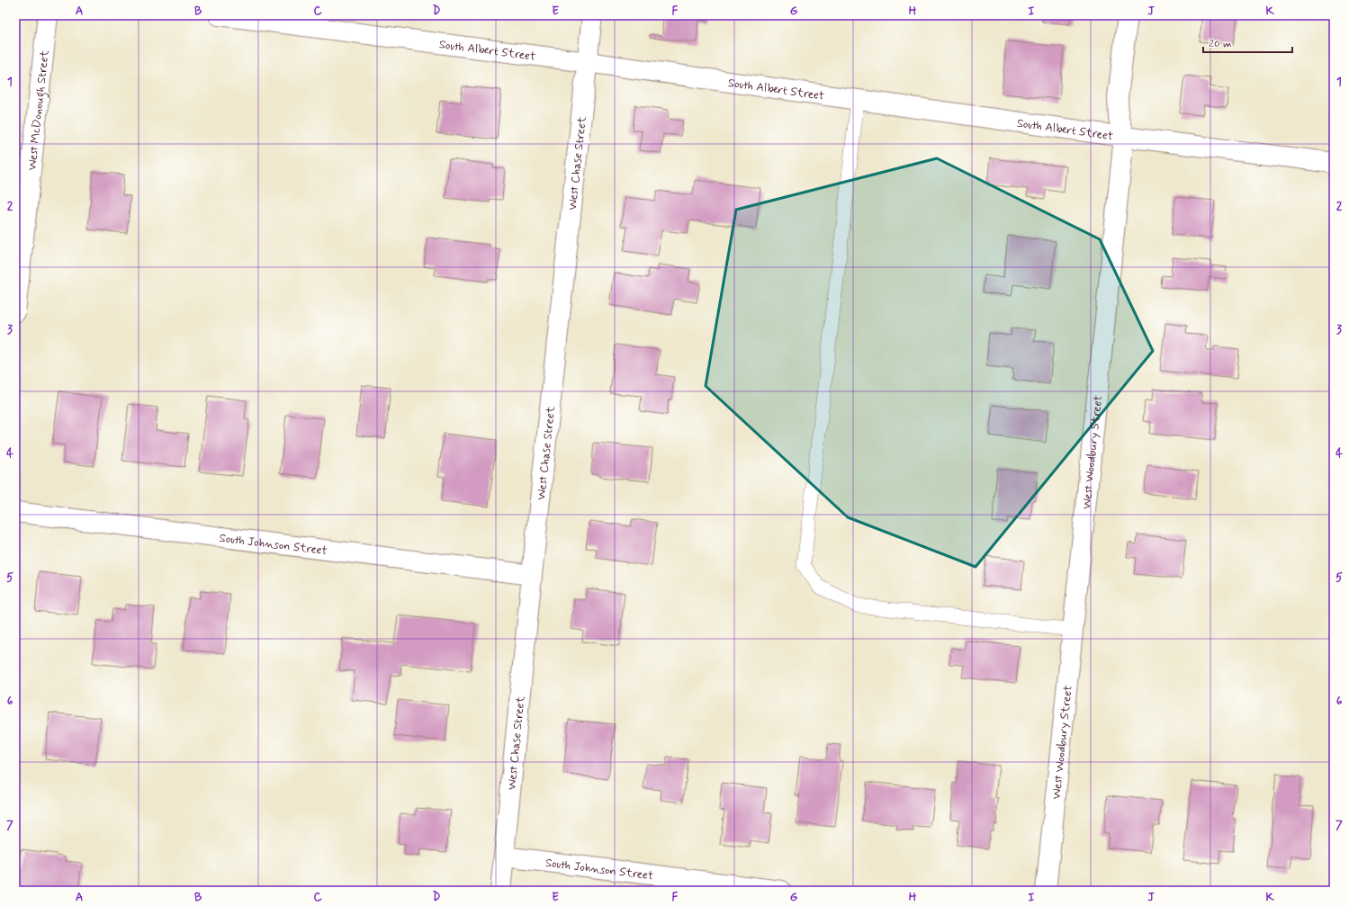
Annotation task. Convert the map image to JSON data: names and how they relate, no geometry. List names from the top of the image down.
{
  "streets": {
    "street": [
      "South Albert Street",
      "West McDonough Street",
      "West Chase Street",
      "West Woodbury Street",
      "South Johnson Street"
    ]
  },
  "crossings": [
    ["South Albert Street", "West Chase Street"],
    ["South Albert Street", "West Woodbury Street"],
    ["West Chase Street", "South Johnson Street"]
  ],
  "scale_bar": "20 m",
  "grid": {
    "columns": [
      "A",
      "B",
      "C",
      "D",
      "E",
      "F",
      "G",
      "H",
      "I",
      "J",
      "K"
    ],
    "rows": [
      "1",
      "2",
      "3",
      "4",
      "5",
      "6",
      "7"
    ]
  }
}
